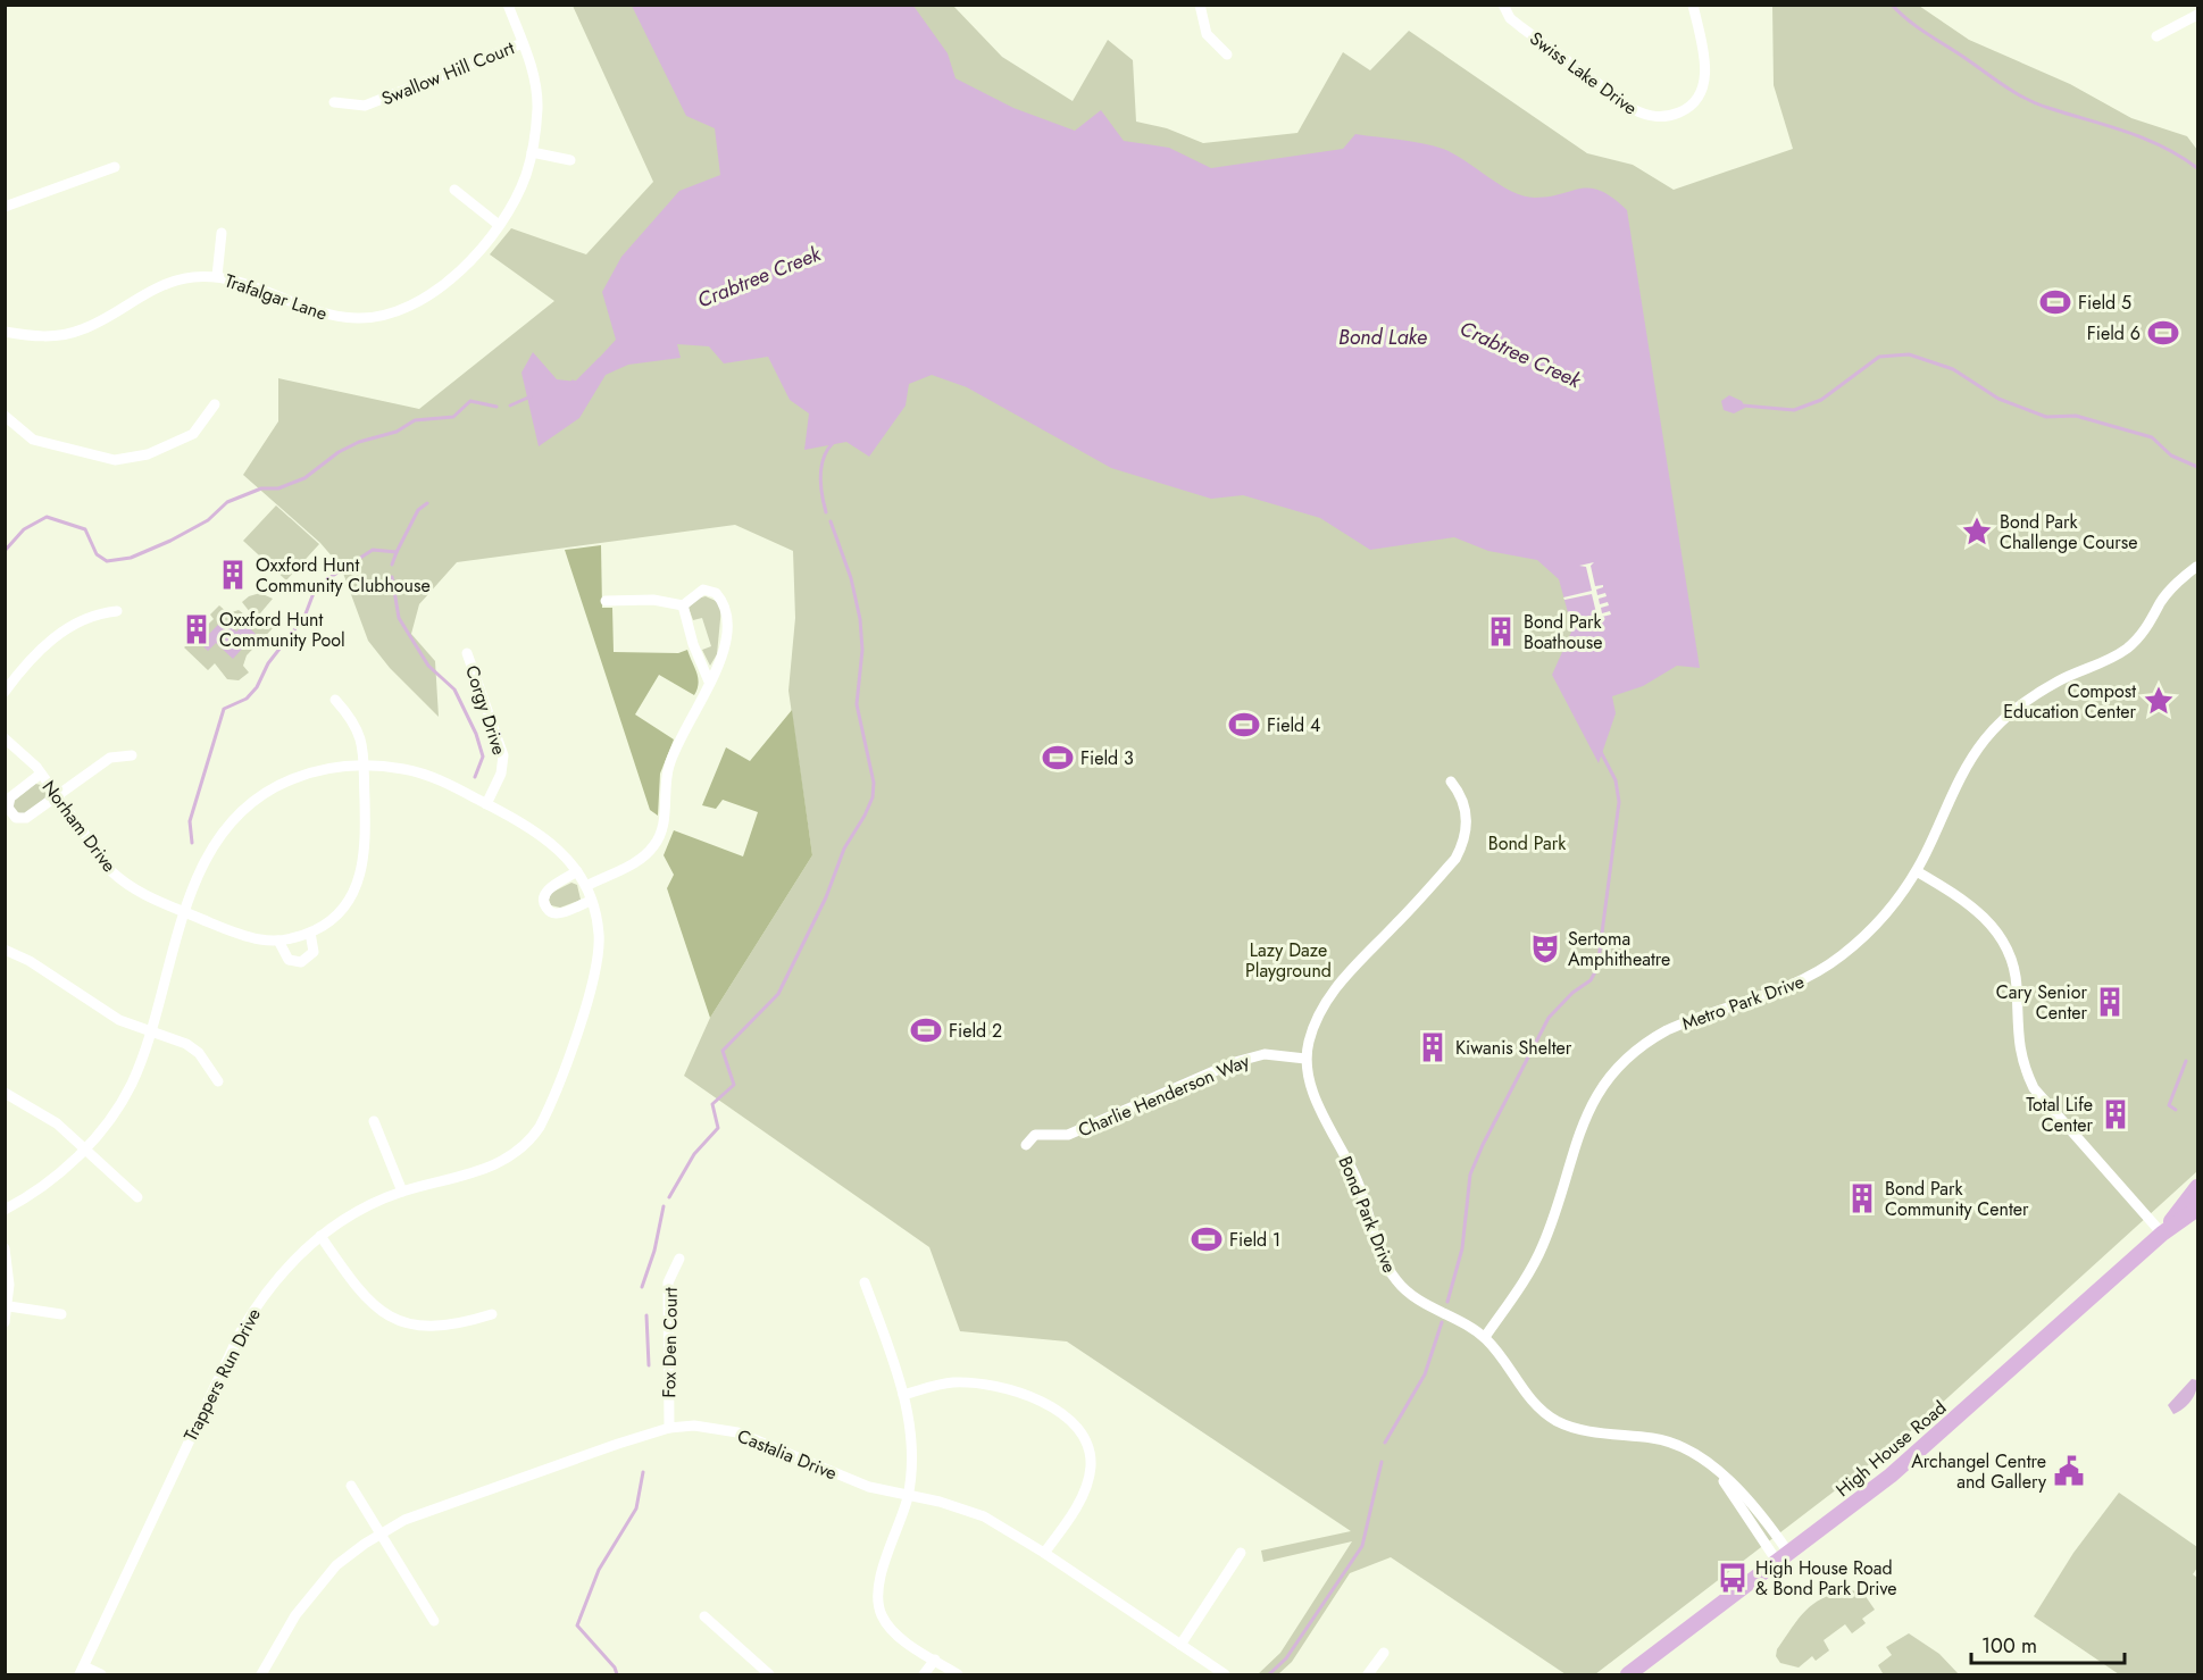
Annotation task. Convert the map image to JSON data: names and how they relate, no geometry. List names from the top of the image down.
{
  "streets": {
    "main road": ["High House Road"],
    "street": [
      "Swallow Hill Court",
      "Swiss Lake Drive",
      "Trafalgar Lane",
      "Corgy Drive",
      "Norham Drive",
      "Metro Park Drive",
      "Charlie Henderson Way",
      "Bond Park Drive",
      "Fox Den Court",
      "Trappers Run Drive",
      "Castalia Drive"
    ]
  },
  "crossings": [
    ["Swallow Hill Court", "Trafalgar Lane"],
    ["Corgy Drive", "Trappers Run Drive"],
    ["Norham Drive", "Trappers Run Drive"],
    ["Metro Park Drive", "Bond Park Drive"],
    ["Charlie Henderson Way", "Bond Park Drive"],
    ["Bond Park Drive", "High House Road"],
    ["Fox Den Court", "Castalia Drive"]
  ],
  "water": ["Crabtree Creek", "Bond Lake"],
  "parks": ["Bond Park", "Lazy Daze Playground"],
  "places": {
    "sports": [
      "Field 5",
      "Field 6",
      "Field 4",
      "Field 3",
      "Field 2",
      "Field 1"
    ],
    "place": ["Bond Park Challenge Course", "Compost Education Center"],
    "building": [
      "Oxxford Hunt Community Clubhouse",
      "Oxxford Hunt Community Pool",
      "Bond Park Boathouse",
      "Cary Senior Center",
      "Kiwanis Shelter",
      "Total Life Center",
      "Bond Park Community Center"
    ],
    "theatre": ["Sertoma Amphitheatre"],
    "public building": ["Archangel Centre and Gallery"],
    "bus stop": ["High House Road & Bond Park Drive"]
  },
  "scale_bar": "100 m"
}
